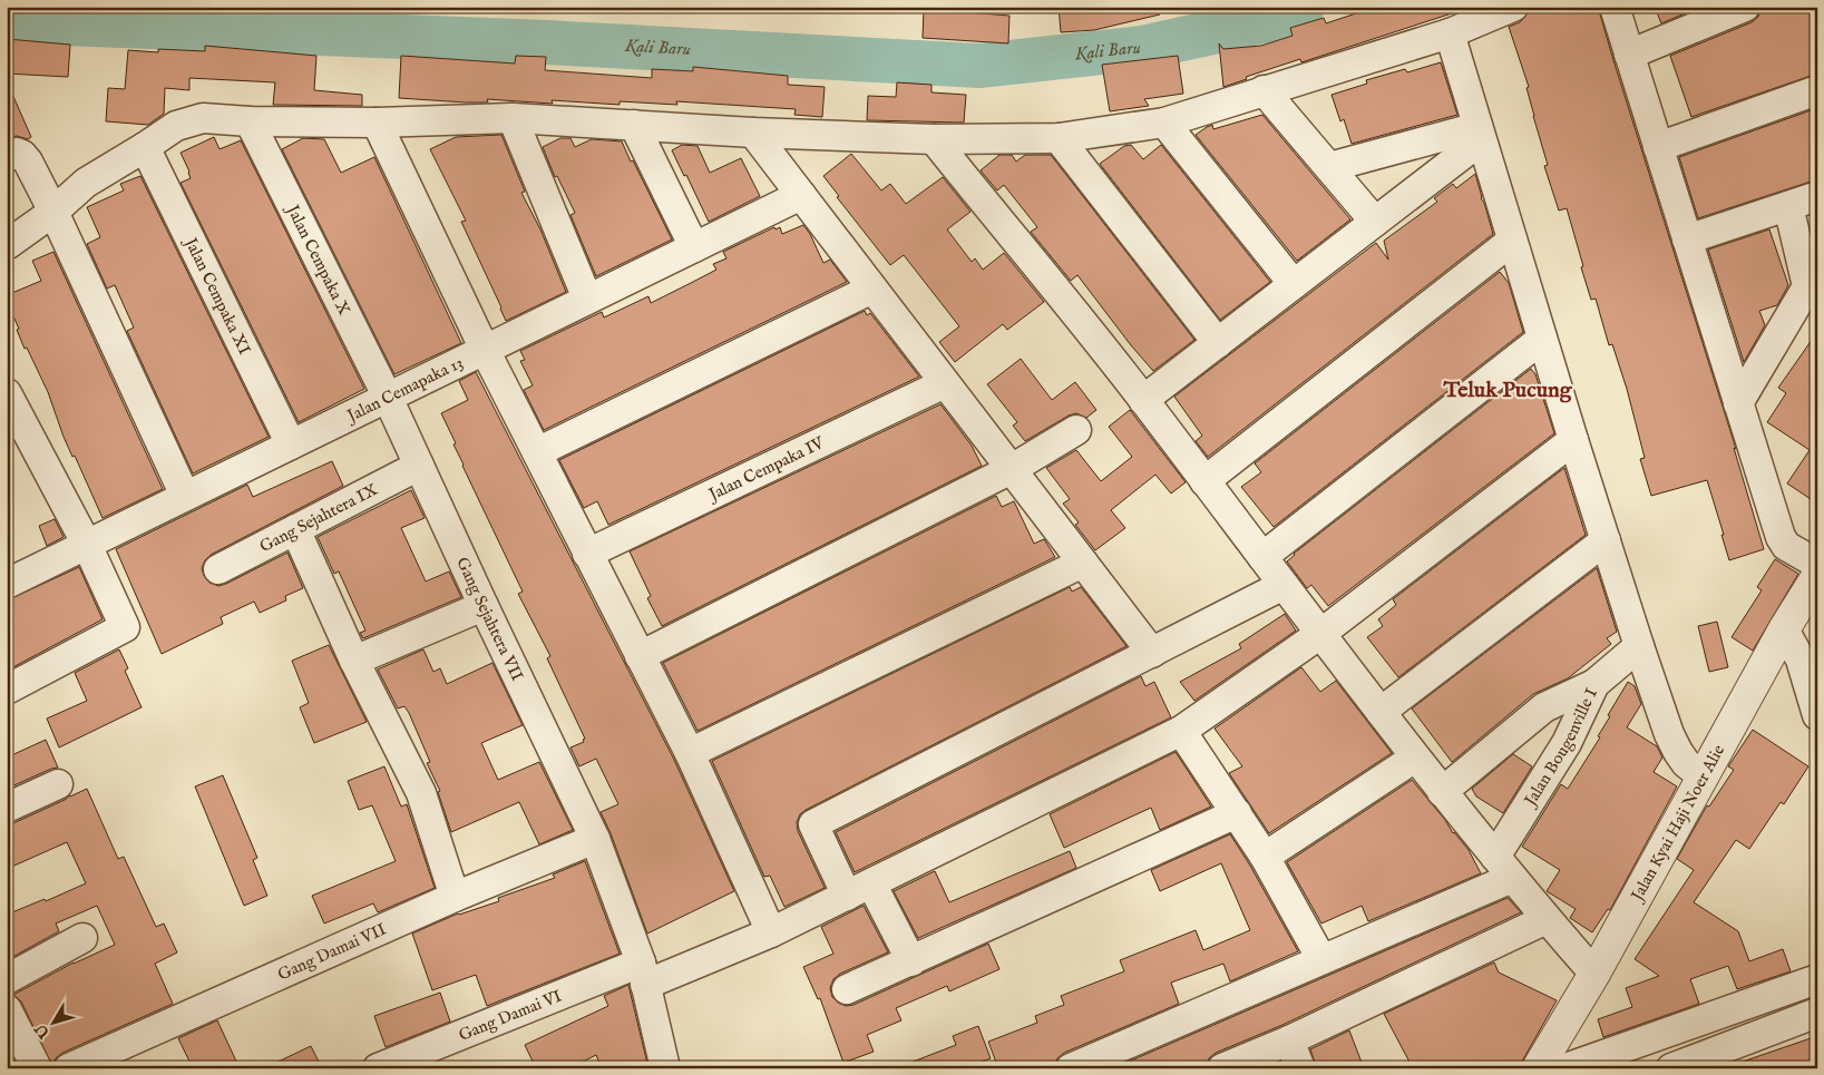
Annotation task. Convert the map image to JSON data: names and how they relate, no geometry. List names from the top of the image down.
{
  "streets": {
    "street": [
      "Jalan Cempaka X",
      "Jalan Cempaka XI",
      "Jalan Cemapaka 13",
      "Jalan Cempaka IV",
      "Gang Sejahtera IX",
      "Gang Sejahtera VII",
      "Jalan Bougenville I",
      "Jalan Kyai Haji Noer Alie",
      "Gang Damai VII",
      "Gang Damai VI"
    ]
  },
  "crossings": [
    ["Jalan Cempaka X", "Jalan Cemapaka 13"],
    ["Jalan Cempaka X", "Gang Sejahtera VII"],
    ["Jalan Cempaka XI", "Jalan Cemapaka 13"],
    ["Jalan Cemapaka 13", "Gang Sejahtera VII"],
    ["Gang Sejahtera IX", "Gang Sejahtera VII"],
    ["Gang Sejahtera VII", "Gang Damai VII"],
    ["Gang Sejahtera VII", "Gang Damai VI"]
  ],
  "districts": ["Teluk Pucung"],
  "water": ["Kali Baru"],
  "north": "bottom left"
}
